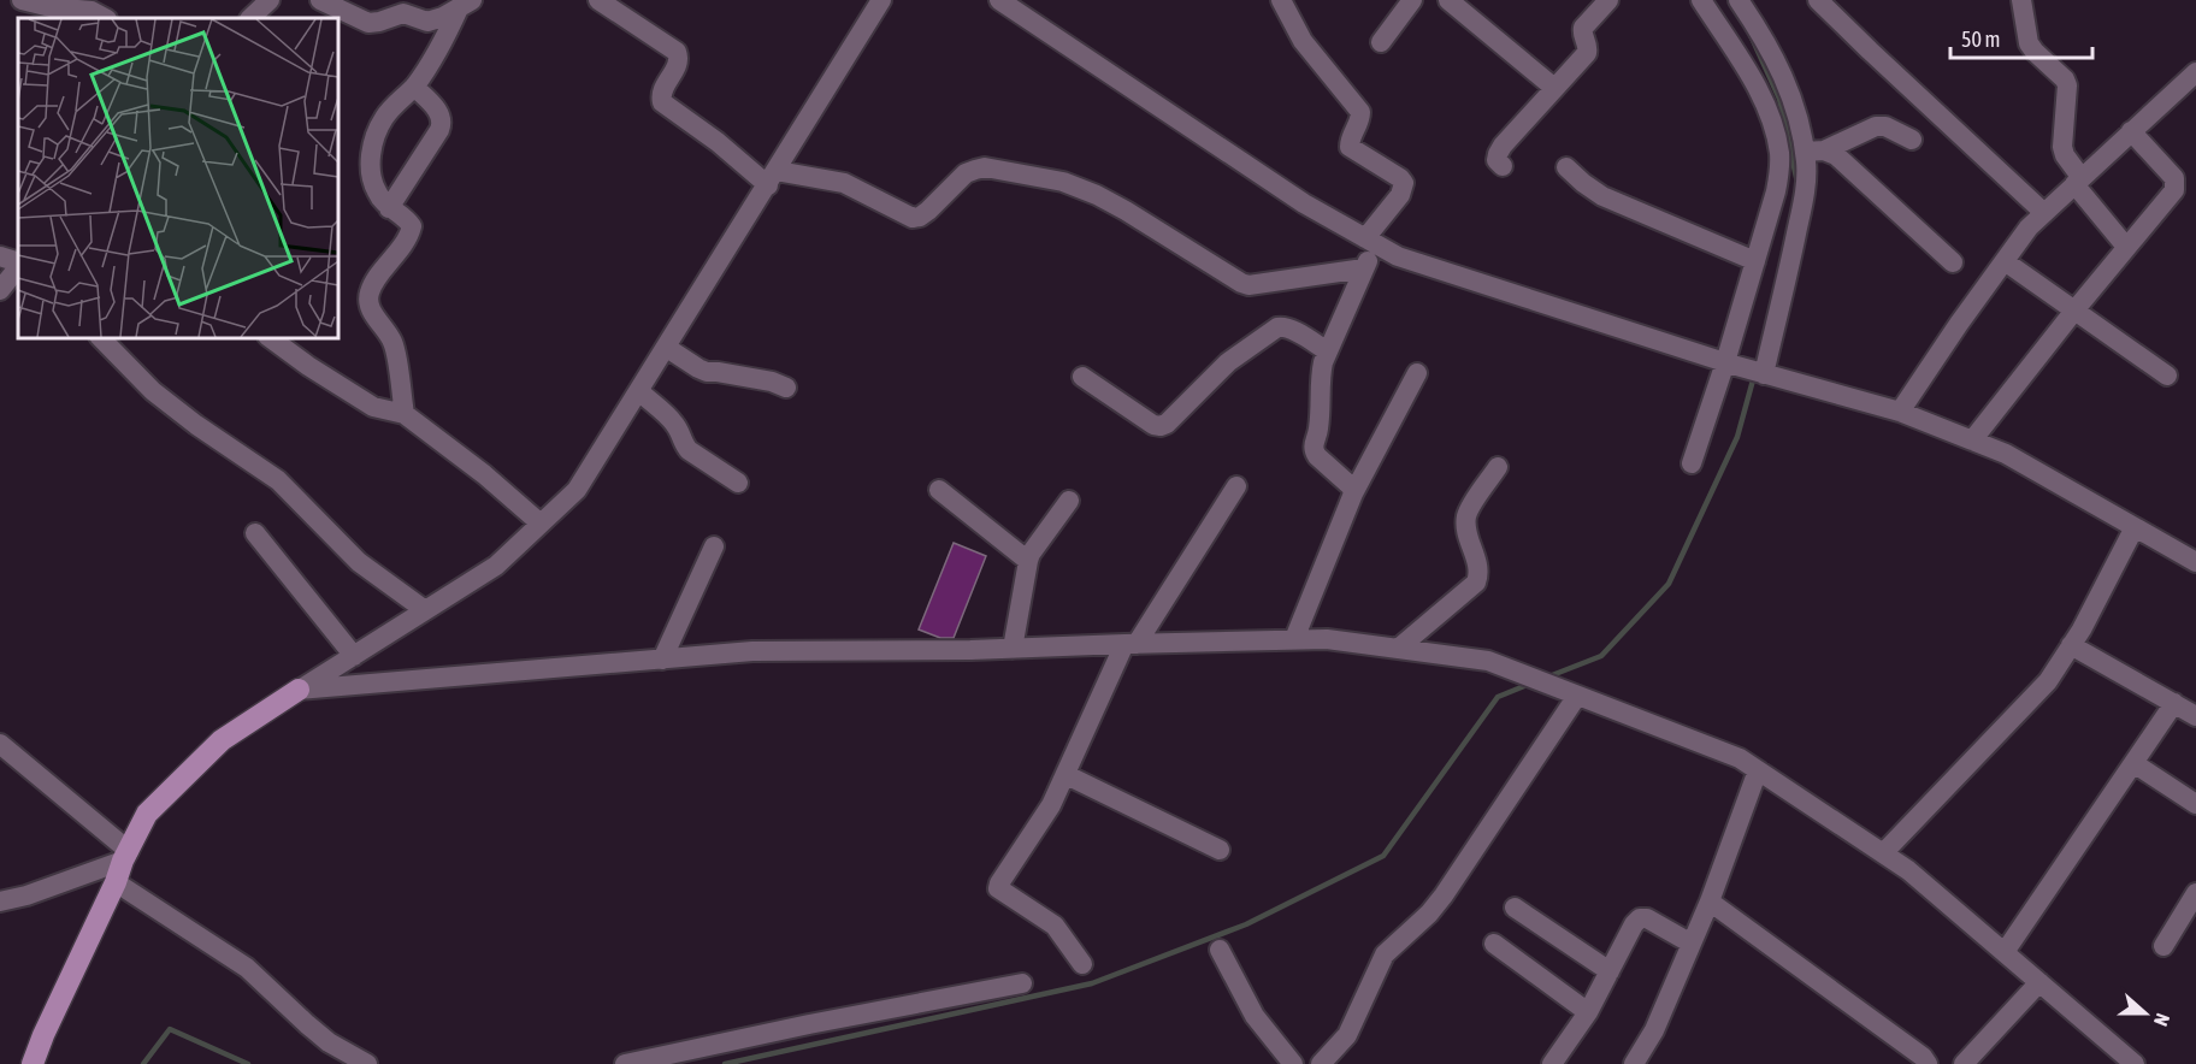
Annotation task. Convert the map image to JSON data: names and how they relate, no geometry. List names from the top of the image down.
{
  "scale_bar": "50 m",
  "north": "right"
}
